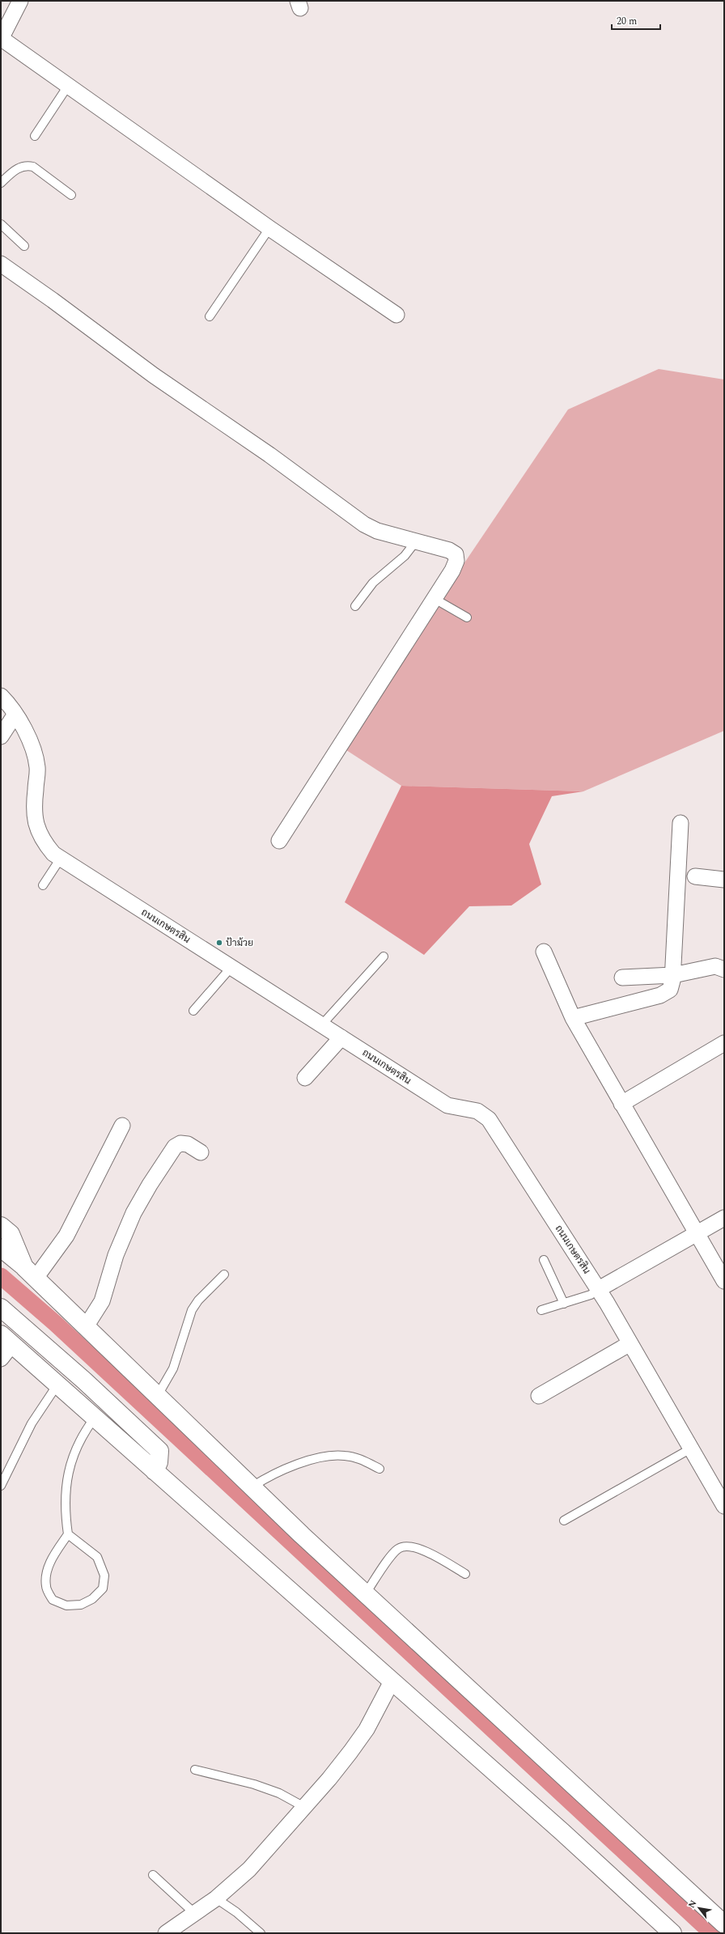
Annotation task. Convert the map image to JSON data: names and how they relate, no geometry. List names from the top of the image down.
{
  "streets": {
    "street": ["ถนนเกษตรสิน"]
  },
  "places": ["ป้าม้วย"],
  "scale_bar": "20 m",
  "north": "top left"
}
